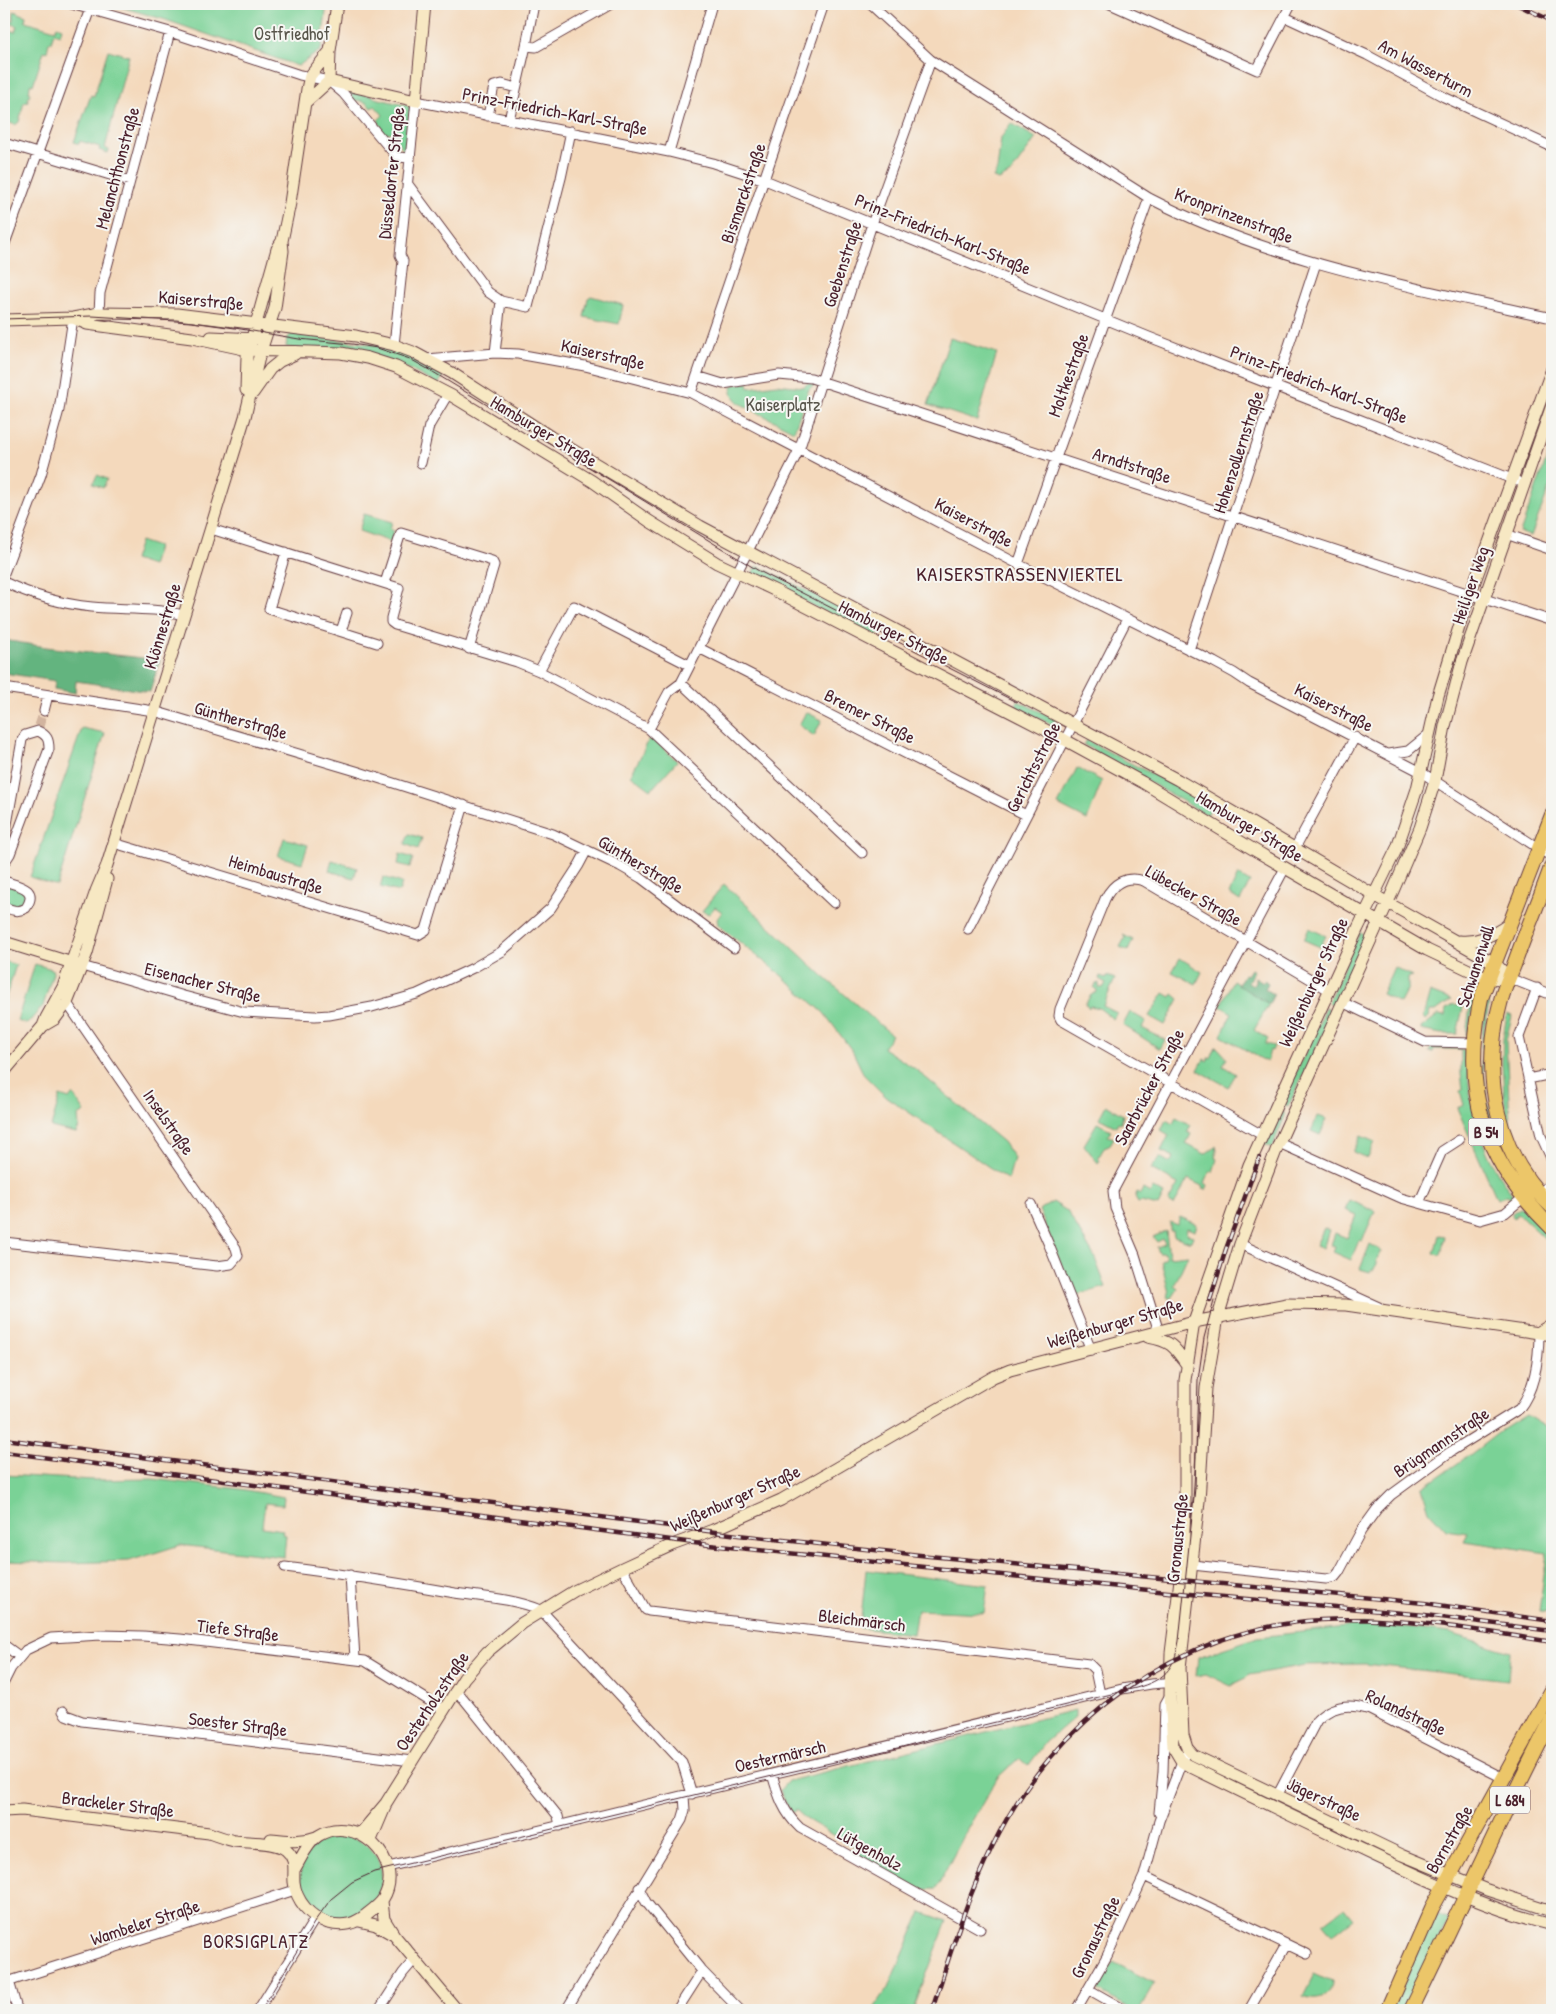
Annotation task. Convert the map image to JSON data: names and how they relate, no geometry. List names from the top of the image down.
{
  "streets": {
    "main road": [
      "Prinz-Friedrich-Karl-Straße",
      "Düsseldorfer Straße",
      "Kaiserstraße",
      "Hamburger Straße",
      "Heiliger Weg",
      "Klönnestraße",
      "Schwanenwall",
      "Weißenburger Straße",
      "B 54",
      "Gronaustraße",
      "Oesterholzstraße",
      "Jägerstraße",
      "L 684",
      "Brackeler Straße",
      "Bornstraße"
    ],
    "street": [
      "Am Wasserturm",
      "Melanchthonstraße",
      "Bismarckstraße",
      "Kronprinzenstraße",
      "Goebenstraße",
      "Moltkestraße",
      "Hohenzollernstraße",
      "Arndtstraße",
      "Bremer Straße",
      "Güntherstraße",
      "Gerichtsstraße",
      "Heimbaustraße",
      "Lübecker Straße",
      "Eisenacher Straße",
      "Saarbrücker Straße",
      "Inselstraße",
      "Brügmannstraße",
      "Bleichmärsch",
      "Tiefe Straße",
      "Rolandstraße",
      "Soester Straße",
      "Oestermärsch",
      "Lütgenholz",
      "Wambeler Straße"
    ]
  },
  "crossings": [
    ["Prinz-Friedrich-Karl-Straße", "Düsseldorfer Straße"],
    ["Prinz-Friedrich-Karl-Straße", "Bismarckstraße"],
    ["Prinz-Friedrich-Karl-Straße", "Goebenstraße"],
    ["Prinz-Friedrich-Karl-Straße", "Moltkestraße"],
    ["Prinz-Friedrich-Karl-Straße", "Hohenzollernstraße"],
    ["Prinz-Friedrich-Karl-Straße", "Heiliger Weg"],
    ["Melanchthonstraße", "Kaiserstraße"],
    ["Düsseldorfer Straße", "Kaiserstraße"],
    ["Bismarckstraße", "Kaiserstraße"],
    ["Bismarckstraße", "Arndtstraße"],
    ["Kronprinzenstraße", "Goebenstraße"],
    ["Kronprinzenstraße", "Moltkestraße"],
    ["Kronprinzenstraße", "Hohenzollernstraße"],
    ["Goebenstraße", "Kaiserstraße"],
    ["Goebenstraße", "Hamburger Straße"],
    ["Goebenstraße", "Arndtstraße"],
    ["Goebenstraße", "Bremer Straße"],
    ["Kaiserstraße", "Moltkestraße"],
    ["Kaiserstraße", "Hamburger Straße"],
    ["Kaiserstraße", "Hohenzollernstraße"],
    ["Kaiserstraße", "Heiliger Weg"],
    ["Kaiserstraße", "Klönnestraße"],
    ["Kaiserstraße", "Gerichtsstraße"],
    ["Kaiserstraße", "Schwanenwall"],
    ["Kaiserstraße", "Weißenburger Straße"],
    ["Kaiserstraße", "B 54"],
    ["Moltkestraße", "Arndtstraße"],
    ["Hamburger Straße", "Gerichtsstraße"],
    ["Hamburger Straße", "Schwanenwall"],
    ["Hamburger Straße", "Weißenburger Straße"],
    ["Hamburger Straße", "Saarbrücker Straße"],
    ["Hohenzollernstraße", "Arndtstraße"],
    ["Arndtstraße", "Heiliger Weg"],
    ["Heiliger Weg", "Weißenburger Straße"],
    ["Klönnestraße", "Güntherstraße"],
    ["Klönnestraße", "Heimbaustraße"],
    ["Klönnestraße", "Eisenacher Straße"],
    ["Klönnestraße", "Inselstraße"],
    ["Bremer Straße", "Gerichtsstraße"],
    ["Güntherstraße", "Heimbaustraße"],
    ["Güntherstraße", "Eisenacher Straße"],
    ["Lübecker Straße", "Weißenburger Straße"],
    ["Lübecker Straße", "Saarbrücker Straße"],
    ["Schwanenwall", "B 54"],
    ["Weißenburger Straße", "Saarbrücker Straße"],
    ["Weißenburger Straße", "Gronaustraße"],
    ["Weißenburger Straße", "Bleichmärsch"],
    ["Weißenburger Straße", "Oesterholzstraße"],
    ["Brügmannstraße", "Gronaustraße"],
    ["Gronaustraße", "Oestermärsch"],
    ["Gronaustraße", "Jägerstraße"],
    ["Bleichmärsch", "Oesterholzstraße"],
    ["Bleichmärsch", "Oestermärsch"],
    ["Tiefe Straße", "Oesterholzstraße"],
    ["Oesterholzstraße", "Soester Straße"],
    ["Oesterholzstraße", "Oestermärsch"],
    ["Oesterholzstraße", "Brackeler Straße"],
    ["Oesterholzstraße", "Wambeler Straße"],
    ["Rolandstraße", "Jägerstraße"],
    ["Rolandstraße", "Bornstraße"],
    ["Oestermärsch", "Brackeler Straße"],
    ["Oestermärsch", "Lütgenholz"],
    ["Oestermärsch", "Wambeler Straße"],
    ["Jägerstraße", "Bornstraße"],
    ["Brackeler Straße", "Wambeler Straße"]
  ],
  "districts": ["KAISERSTRASSENVIERTEL", "BORSIGPLATZ"],
  "parks": ["Ostfriedhof", "Kaiserplatz"]
}
